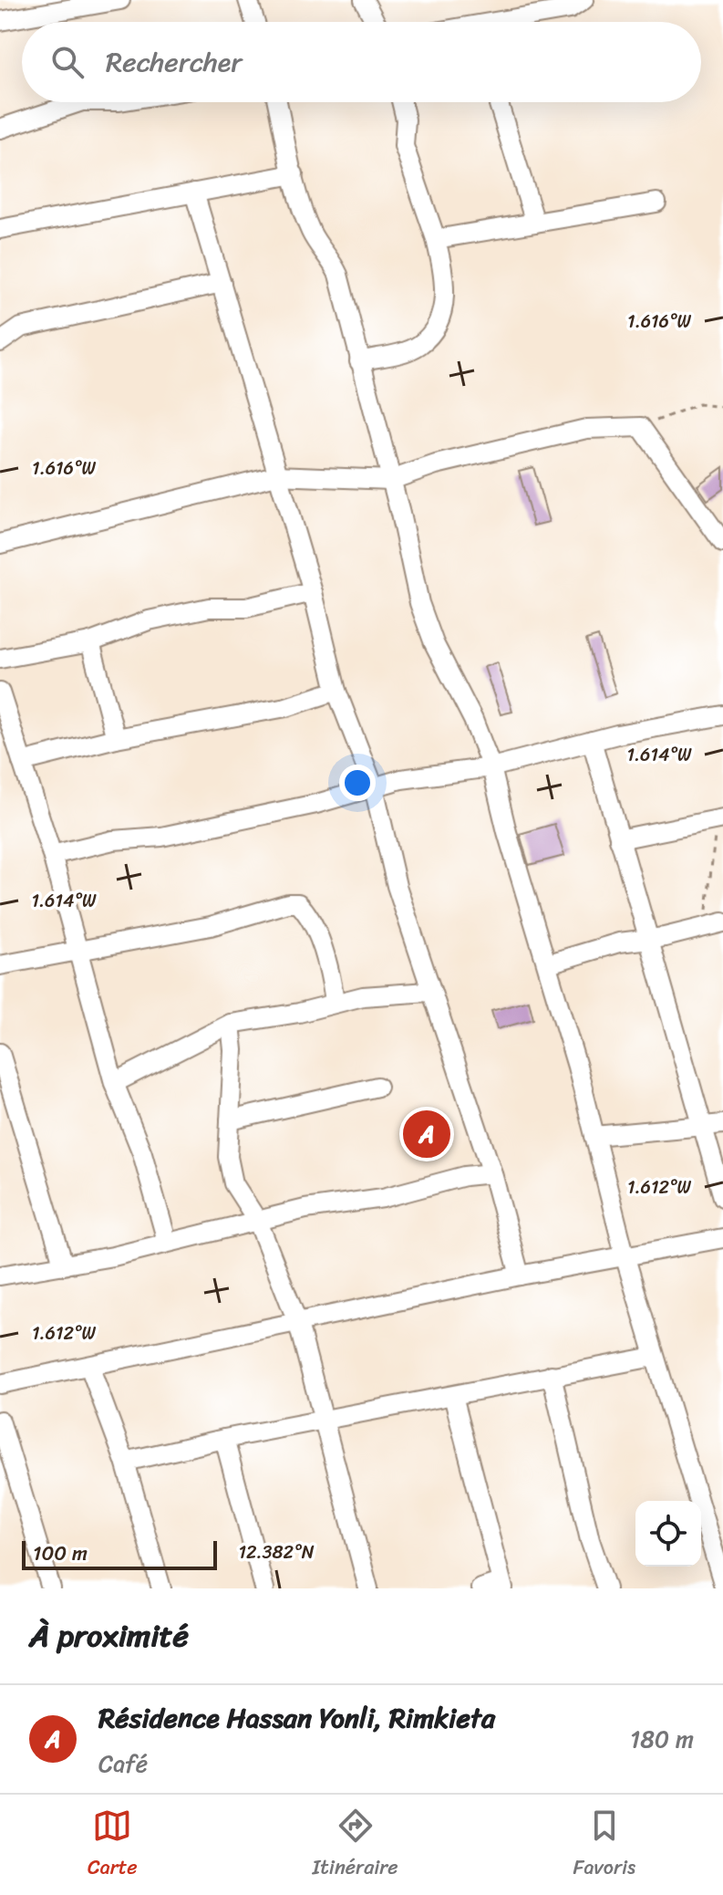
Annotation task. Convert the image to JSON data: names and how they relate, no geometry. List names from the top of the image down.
{
  "scale_bar": "100 m",
  "page": {
    "search": "Rechercher",
    "pins": "A",
    "scale": "100 m",
    "heading": "À proximité",
    "list": [
      {
        "mark": "A",
        "name": "Résidence Hassan Yonli, Rimkieta",
        "note": "Café",
        "value": "180 m"
      }
    ],
    "nav": ["Carte", "Itinéraire", "Favoris"]
  },
  "coordinates": [
    "1.616°W",
    "1.614°W",
    "1.612°W",
    "12.382°N"
  ]
}
